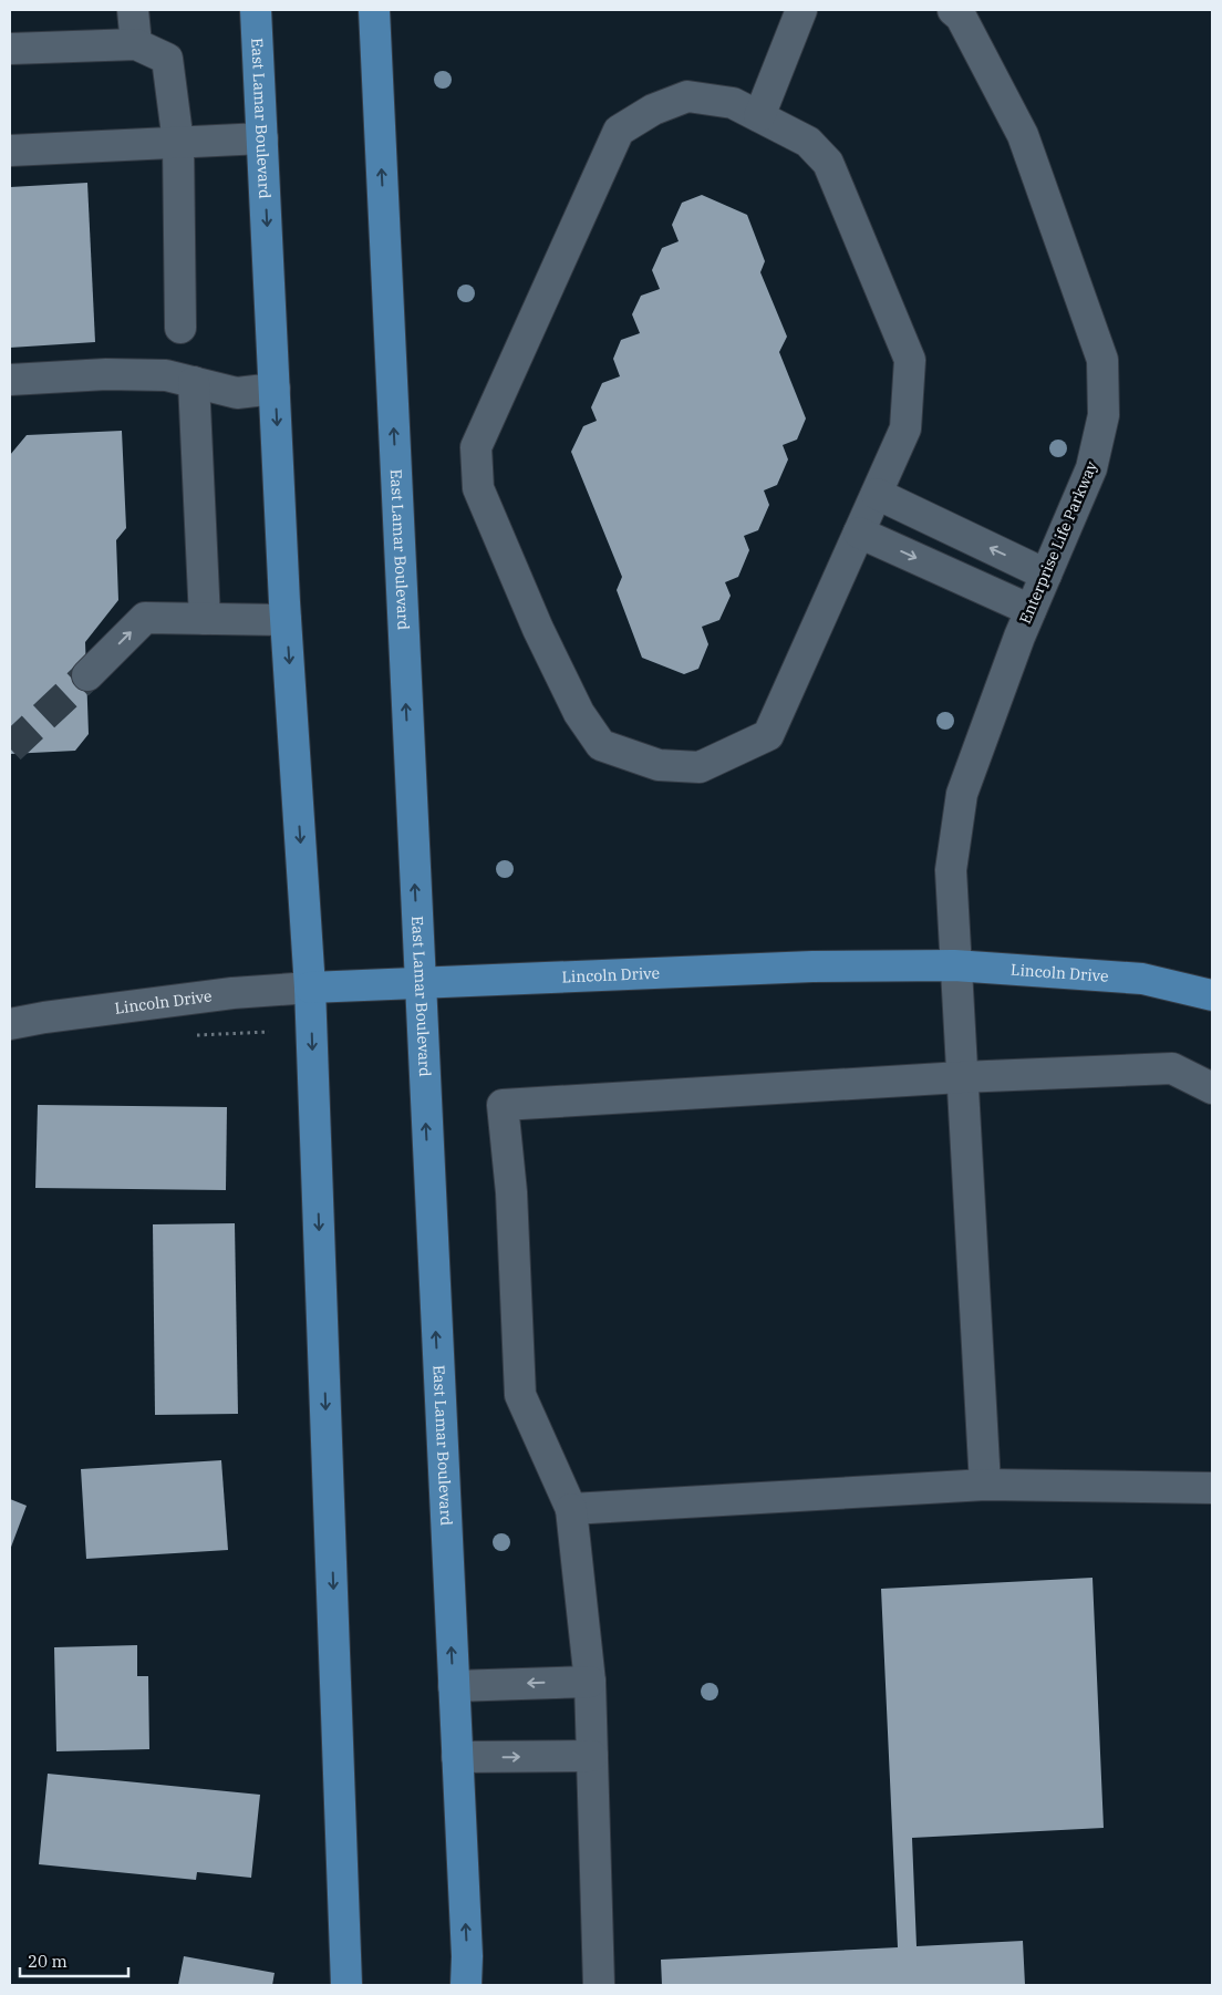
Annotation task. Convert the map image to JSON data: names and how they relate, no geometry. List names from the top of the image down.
{
  "streets": {
    "main road": ["East Lamar Boulevard", "Lincoln Drive"],
    "street": ["Enterprise Life Parkway"]
  },
  "crossings": [
    ["East Lamar Boulevard", "Lincoln Drive"],
    ["Enterprise Life Parkway", "Lincoln Drive"]
  ],
  "scale_bar": "20 m"
}
